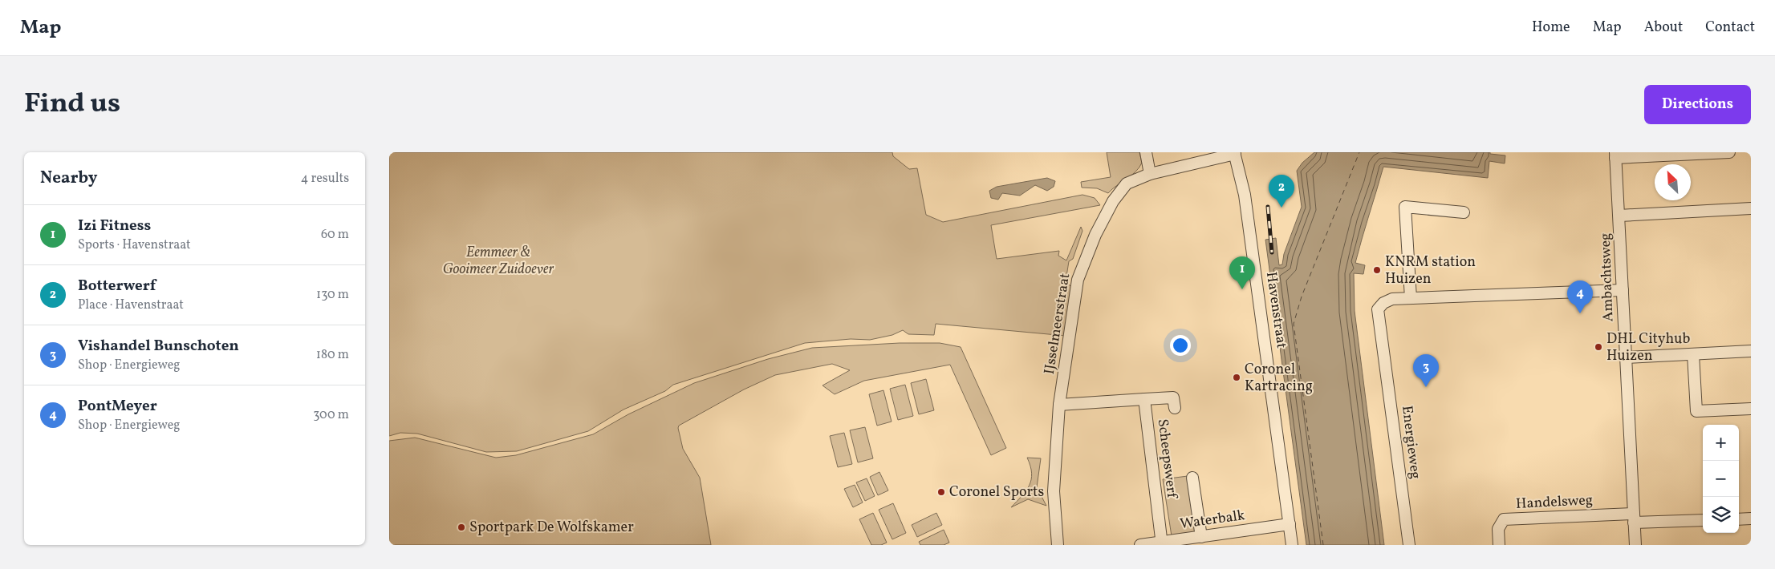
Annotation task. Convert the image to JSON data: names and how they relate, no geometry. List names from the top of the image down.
{
  "streets": {
    "street": [
      "Ambachtsweg",
      "Havenstraat",
      "IJsselmeerstraat",
      "Energieweg",
      "Scheepswerf",
      "Handelsweg",
      "Waterbalk"
    ]
  },
  "crossings": [
    ["Ambachtsweg", "Energieweg"],
    ["Ambachtsweg", "Handelsweg"],
    ["Havenstraat", "IJsselmeerstraat"],
    ["Havenstraat", "Waterbalk"],
    ["IJsselmeerstraat", "Scheepswerf"],
    ["Scheepswerf", "Waterbalk"]
  ],
  "parks": ["Eemmeer & Gooimeer Zuidoever"],
  "places": [
    "KNRM station Huizen",
    "DHL Cityhub Huizen",
    "Coronel Kartracing",
    "Coronel Sports",
    "Sportpark De Wolfskamer"
  ],
  "north": "top left",
  "page": {
    "header": "Map",
    "nav": [
      "Home",
      "Map",
      "About",
      "Contact"
    ],
    "title": "Find us",
    "buttons": "Directions",
    "heading": ["Nearby", "4 results"],
    "pins": [
      "2",
      "1",
      "4",
      "3"
    ],
    "list": [
      {
        "mark": "1",
        "name": "Izi Fitness",
        "note": "Sports · Havenstraat",
        "value": "60 m"
      },
      {
        "mark": "2",
        "name": "Botterwerf",
        "note": "Place · Havenstraat",
        "value": "130 m"
      },
      {
        "mark": "3",
        "name": "Vishandel Bunschoten",
        "note": "Shop · Energieweg",
        "value": "180 m"
      },
      {
        "mark": "4",
        "name": "PontMeyer",
        "note": "Shop · Energieweg",
        "value": "300 m"
      }
    ],
    "map_buttons": ["+", "−"]
  }
}
